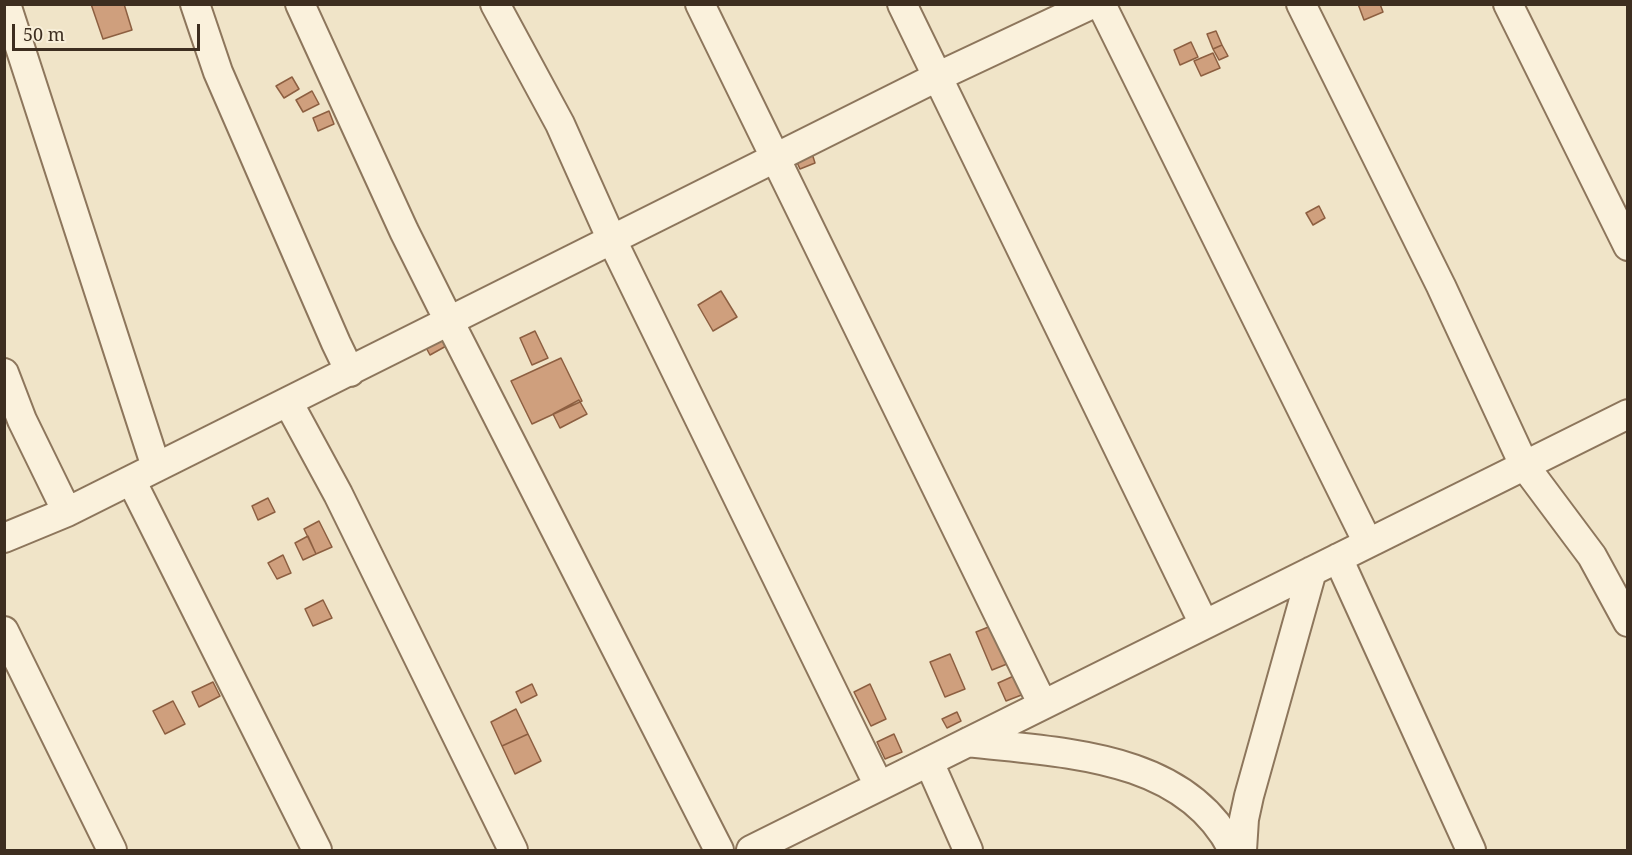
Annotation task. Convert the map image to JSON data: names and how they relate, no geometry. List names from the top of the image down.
{
  "scale_bar": "50 m"
}
